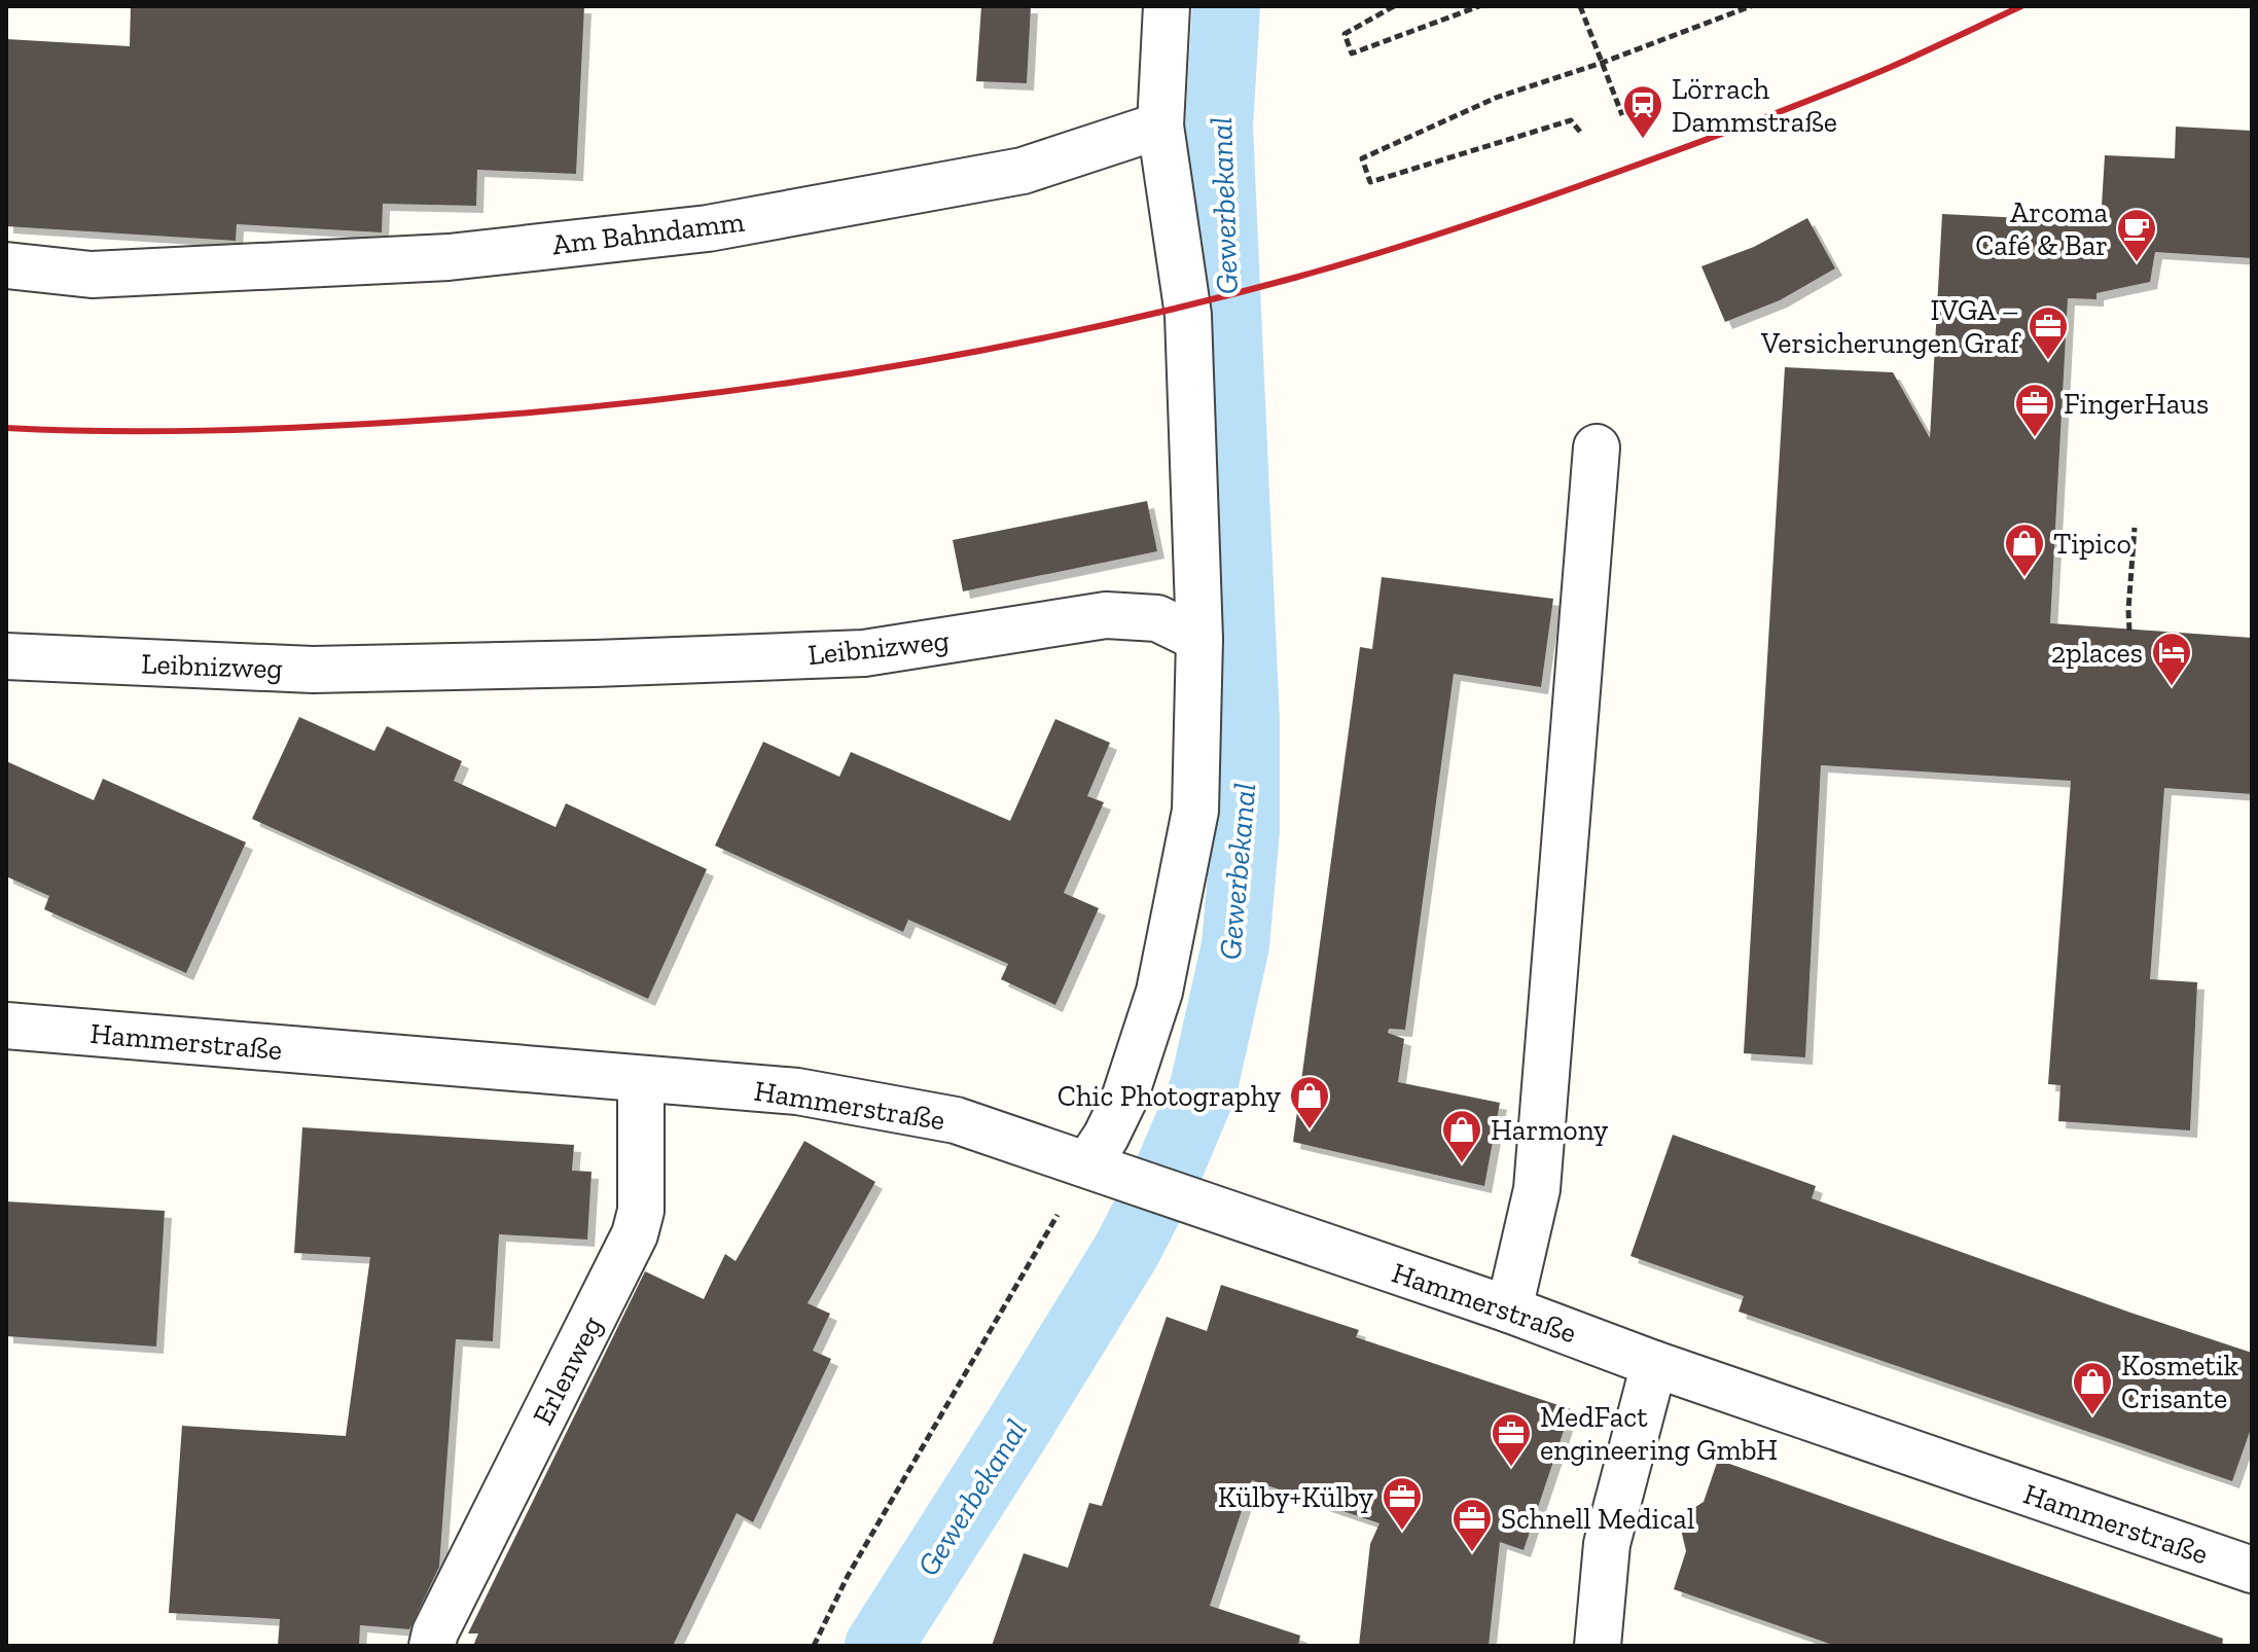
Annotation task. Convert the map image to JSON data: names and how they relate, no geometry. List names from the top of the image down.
{
  "streets": {
    "street": [
      "Am Bahndamm",
      "Leibnizweg",
      "Hammerstraße",
      "Erlenweg"
    ]
  },
  "crossings": [
    ["Hammerstraße", "Erlenweg"]
  ],
  "water": ["Gewerbekanal"],
  "places": {
    "station": ["Lörrach Dammstraße"],
    "cafe": ["Arcoma Café & Bar"],
    "office": [
      "IVGA – Versicherungen Graf",
      "FingerHaus",
      "MedFact engineering GmbH",
      "Külby+Külby",
      "Schnell Medical"
    ],
    "shop": [
      "Tipico",
      "Chic Photography",
      "Harmony",
      "Kosmetik Crisante"
    ],
    "hotel": ["2places"]
  }
}
